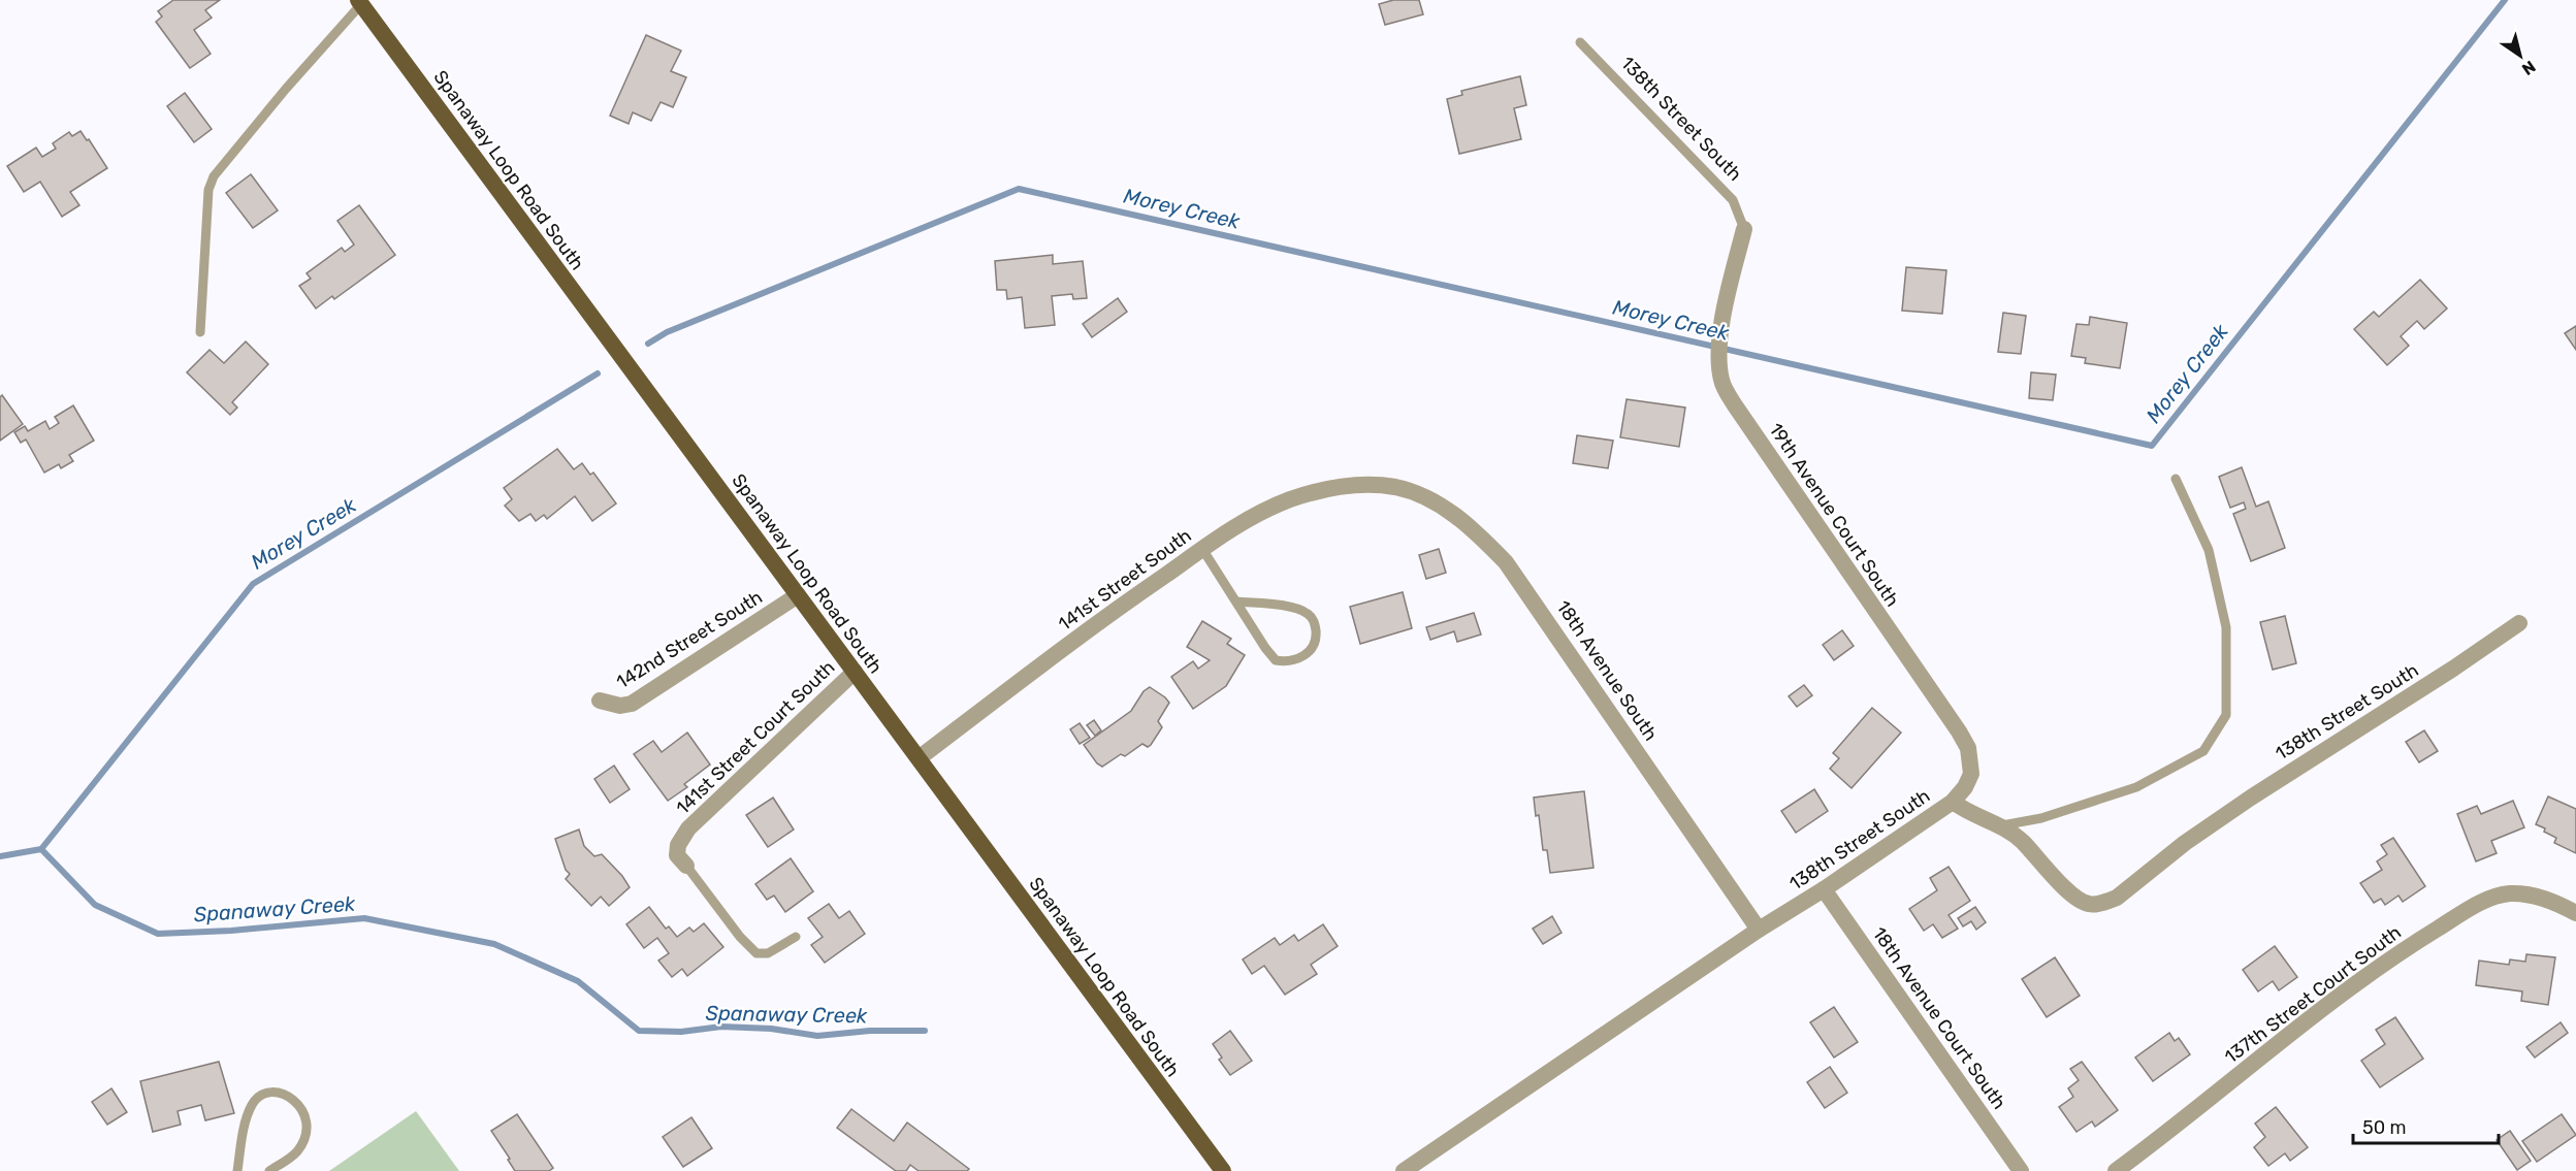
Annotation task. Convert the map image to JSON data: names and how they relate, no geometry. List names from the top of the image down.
{
  "streets": {
    "main road": ["Spanaway Loop Road South"],
    "street": [
      "138th Street South",
      "19th Avenue Court South",
      "141st Street South",
      "142nd Street South",
      "18th Avenue South",
      "141st Street Court South",
      "137th Street Court South",
      "18th Avenue Court South"
    ]
  },
  "crossings": [
    ["138th Street South", "19th Avenue Court South"],
    ["138th Street South", "18th Avenue South"],
    ["138th Street South", "18th Avenue Court South"],
    ["Spanaway Loop Road South", "141st Street South"],
    ["Spanaway Loop Road South", "142nd Street South"],
    ["Spanaway Loop Road South", "141st Street Court South"],
    ["141st Street South", "18th Avenue South"]
  ],
  "water": ["Morey Creek", "Spanaway Creek"],
  "scale_bar": "50 m",
  "north": "bottom right"
}
